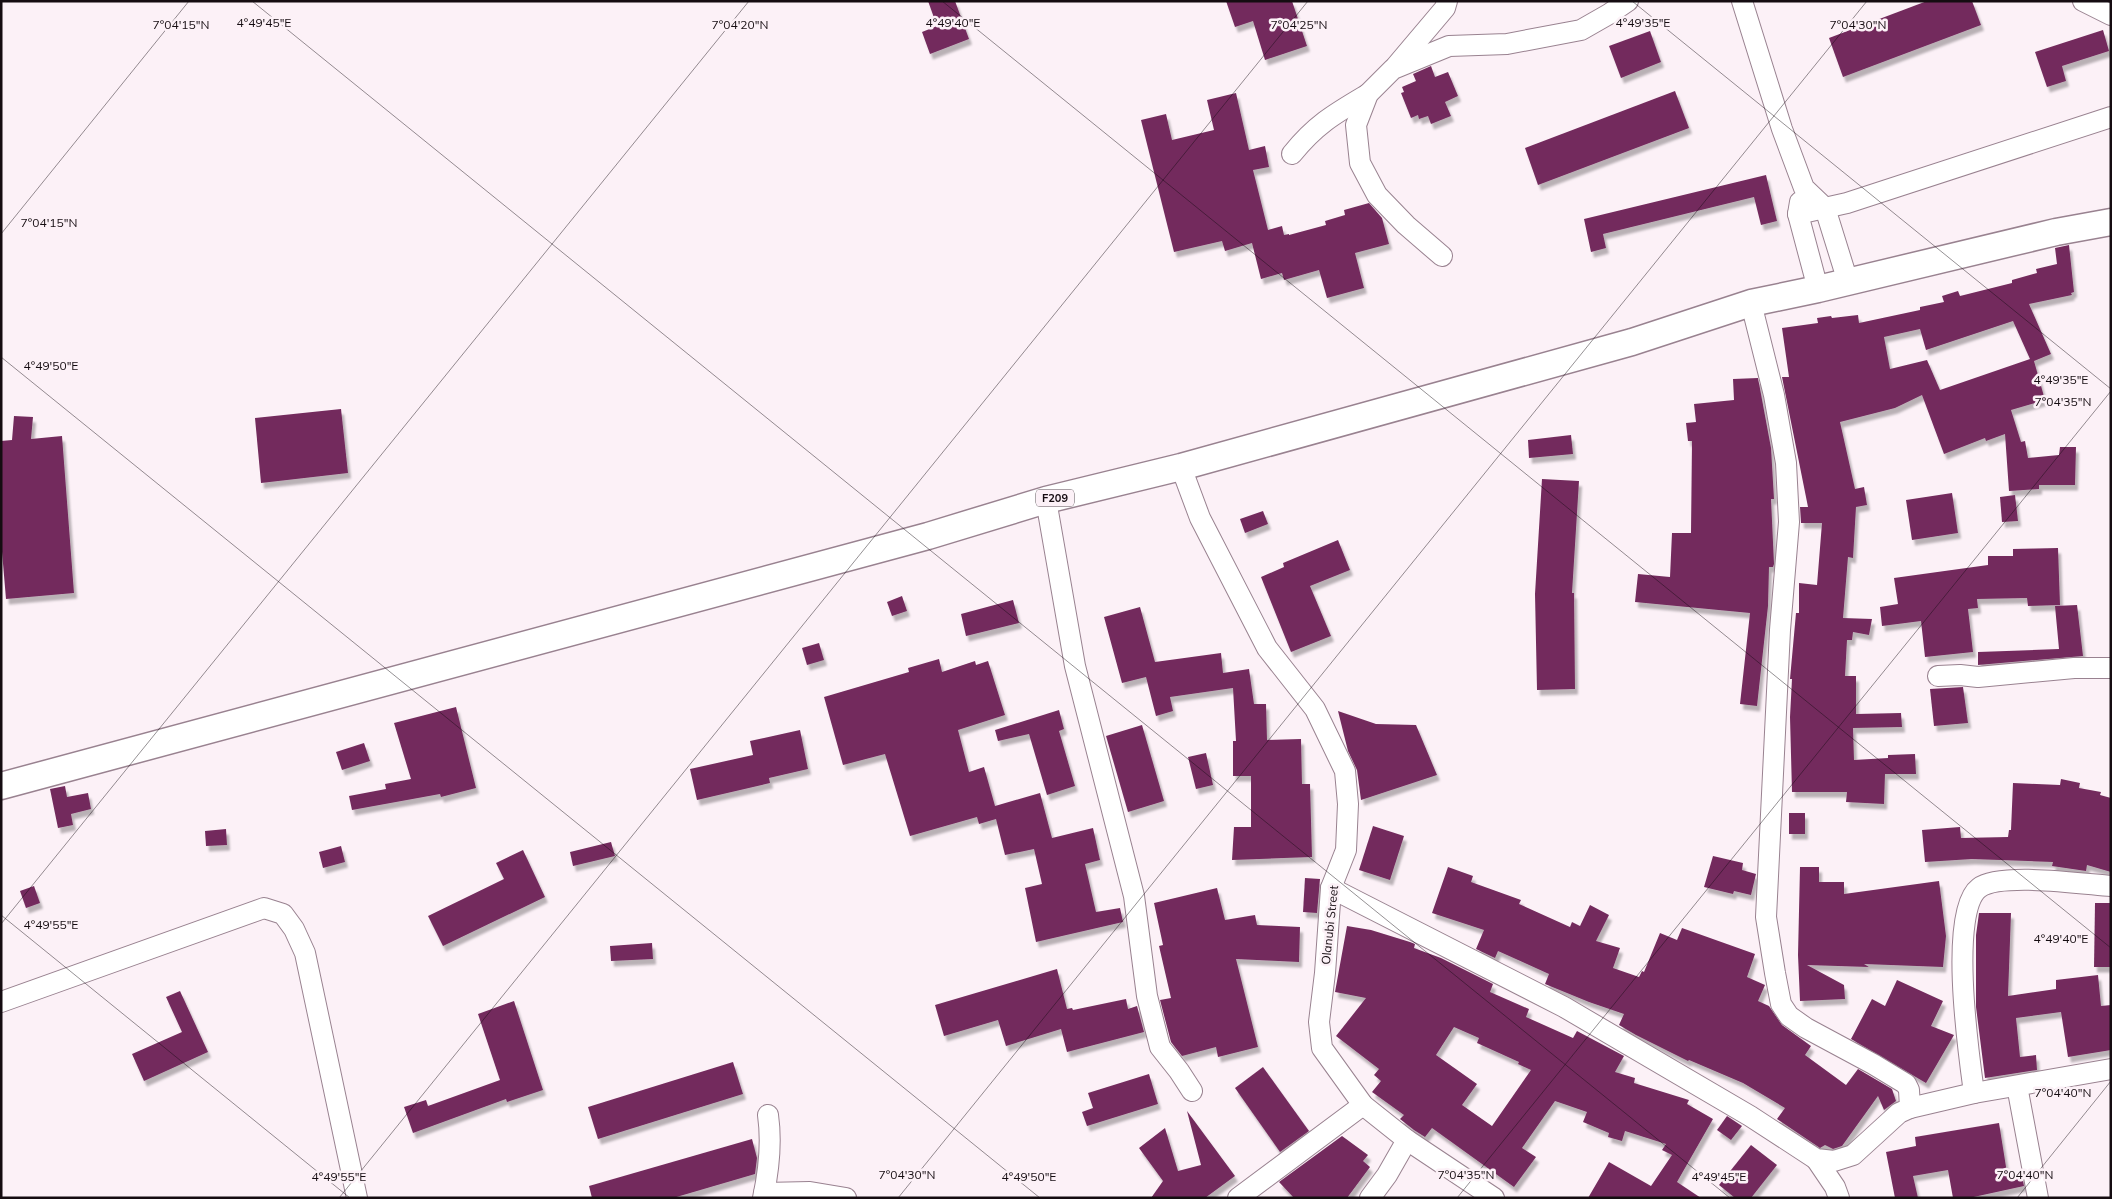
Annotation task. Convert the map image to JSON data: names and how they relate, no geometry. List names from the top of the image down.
{
  "streets": {
    "main road": ["F209"],
    "street": ["Olanubi Street"]
  },
  "crossings": [
    ["F209", "Olanubi Street"]
  ],
  "coordinates": [
    "4°49'45\"E",
    "4°49'40\"E",
    "4°49'35\"E",
    "7°04'15\"N",
    "7°04'20\"N",
    "7°04'25\"N",
    "7°04'30\"N",
    "4°49'50\"E",
    "7°04'35\"N",
    "4°49'55\"E",
    "7°04'40\"N"
  ]
}
